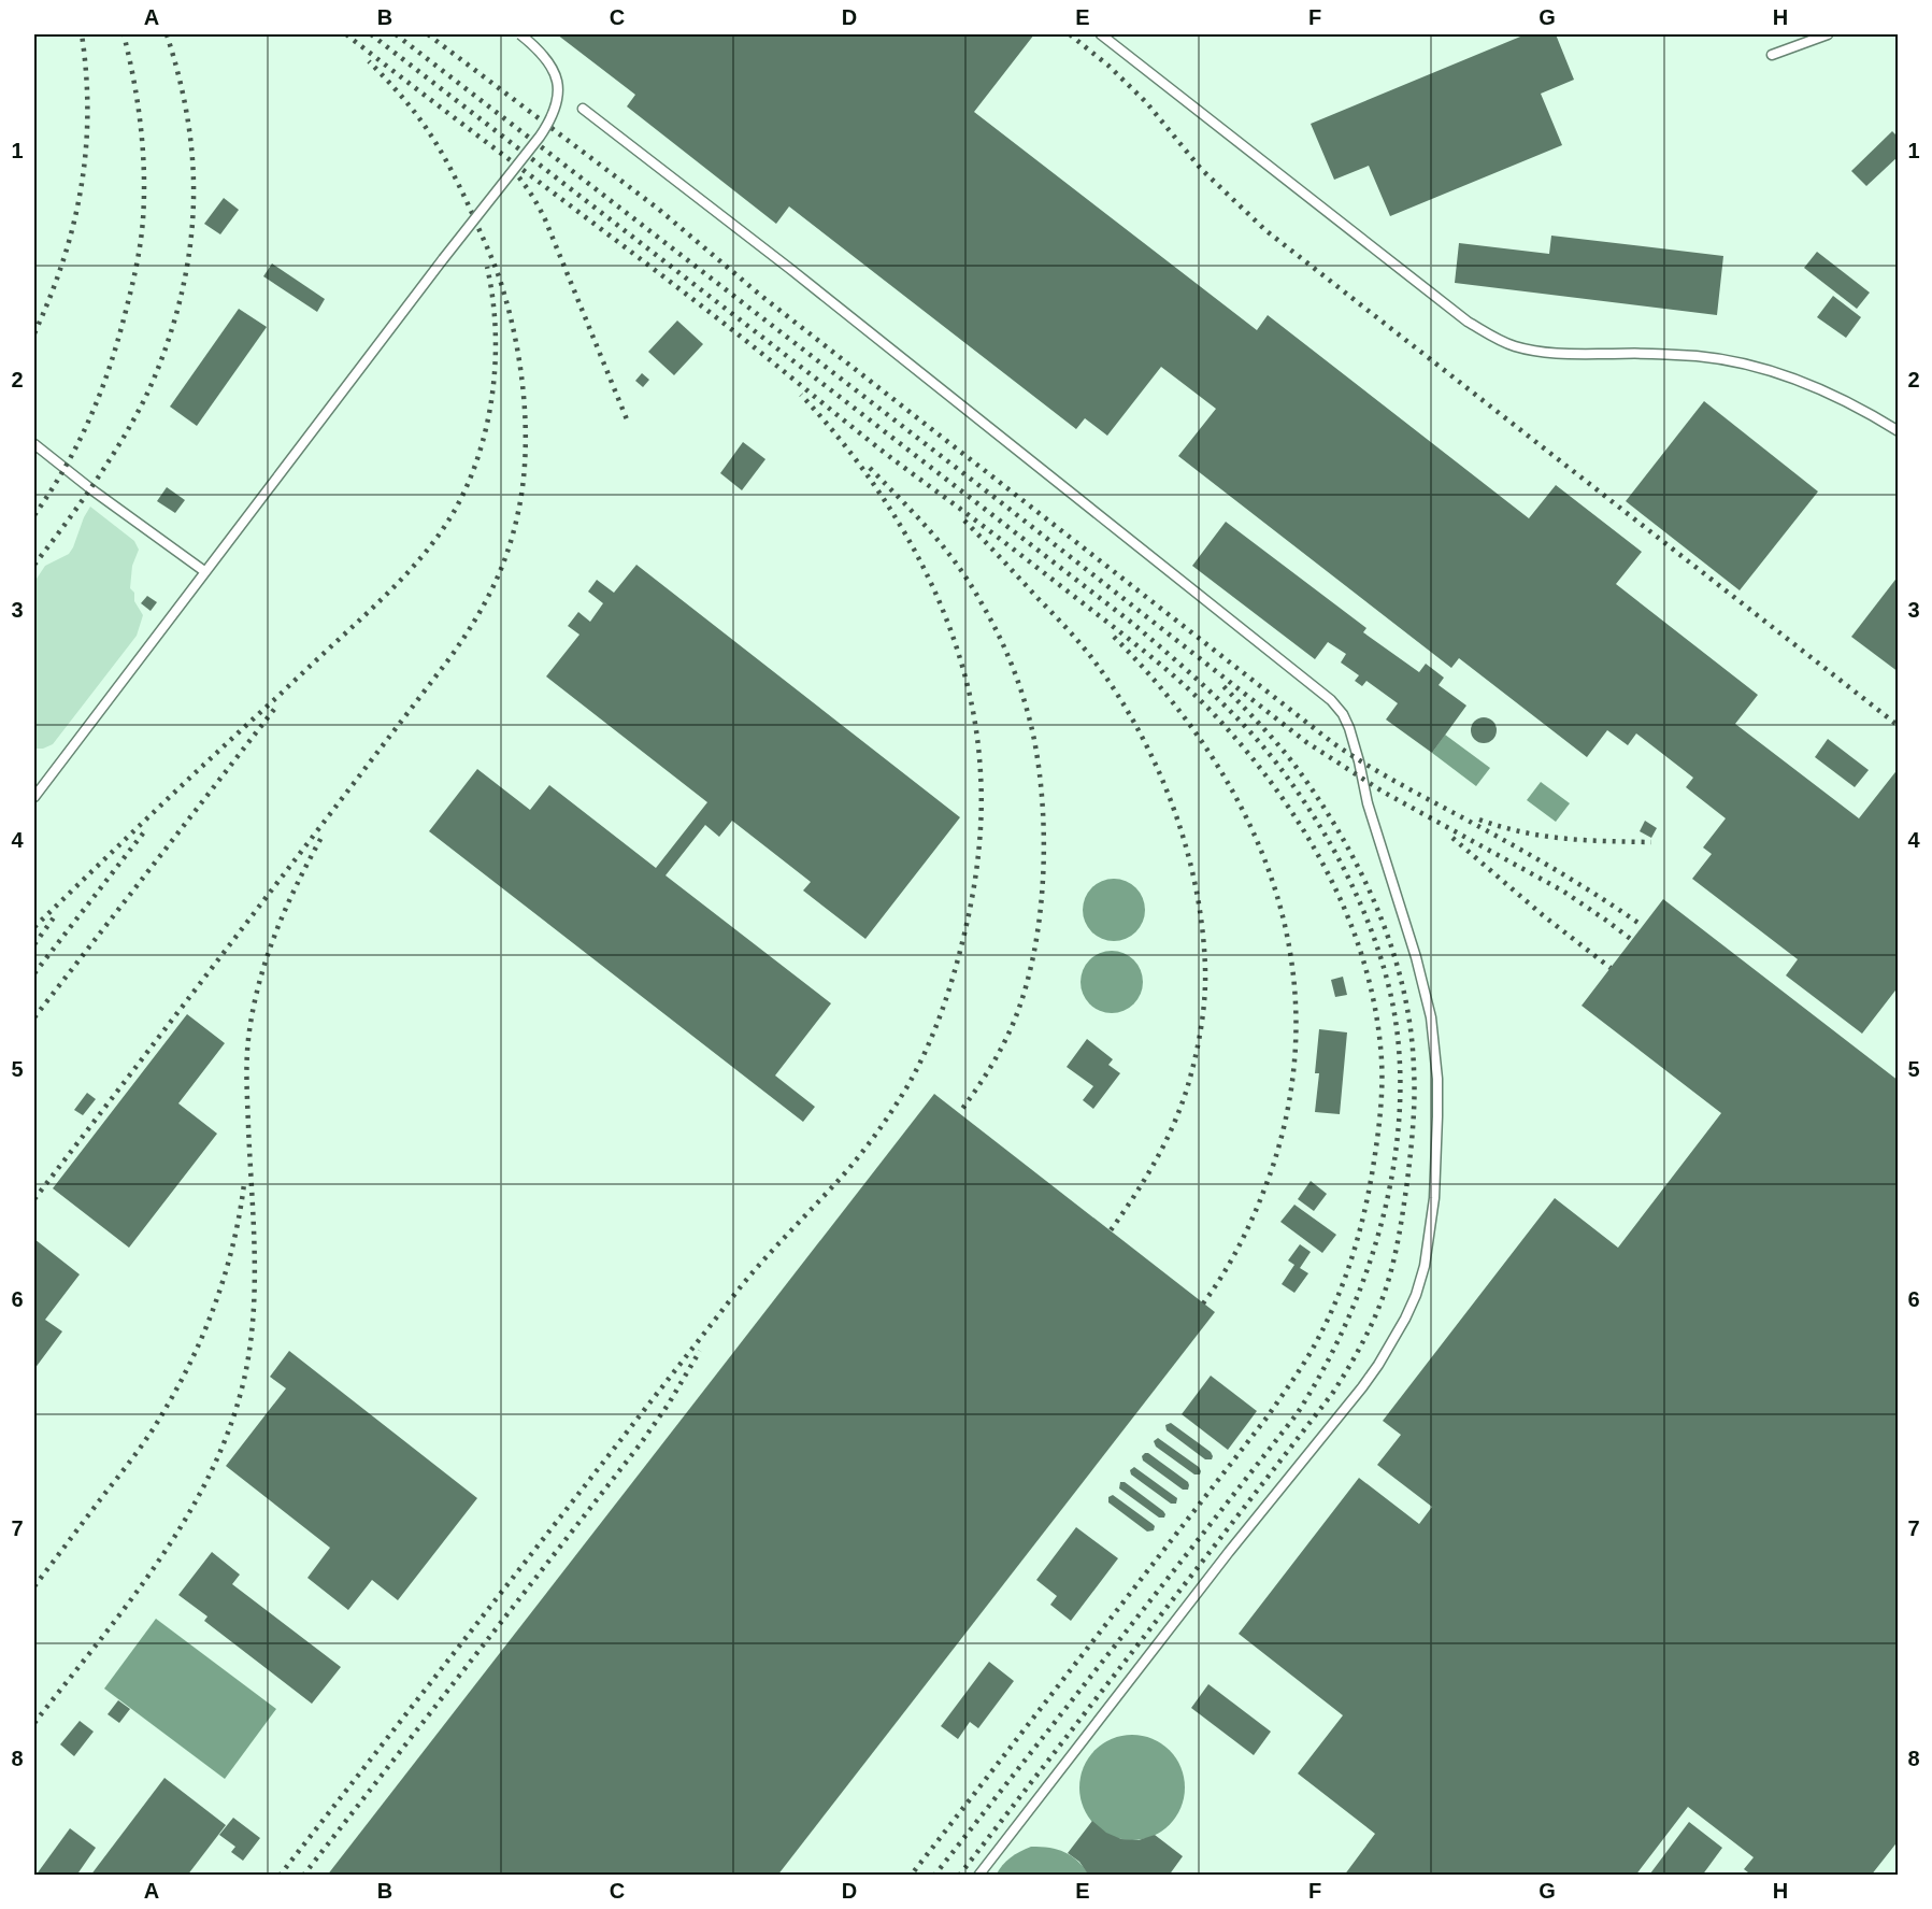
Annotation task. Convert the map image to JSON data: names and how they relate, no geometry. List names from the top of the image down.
{
  "grid": {
    "columns": [
      "A",
      "B",
      "C",
      "D",
      "E",
      "F",
      "G",
      "H"
    ],
    "rows": [
      "1",
      "2",
      "3",
      "4",
      "5",
      "6",
      "7",
      "8"
    ]
  }
}
